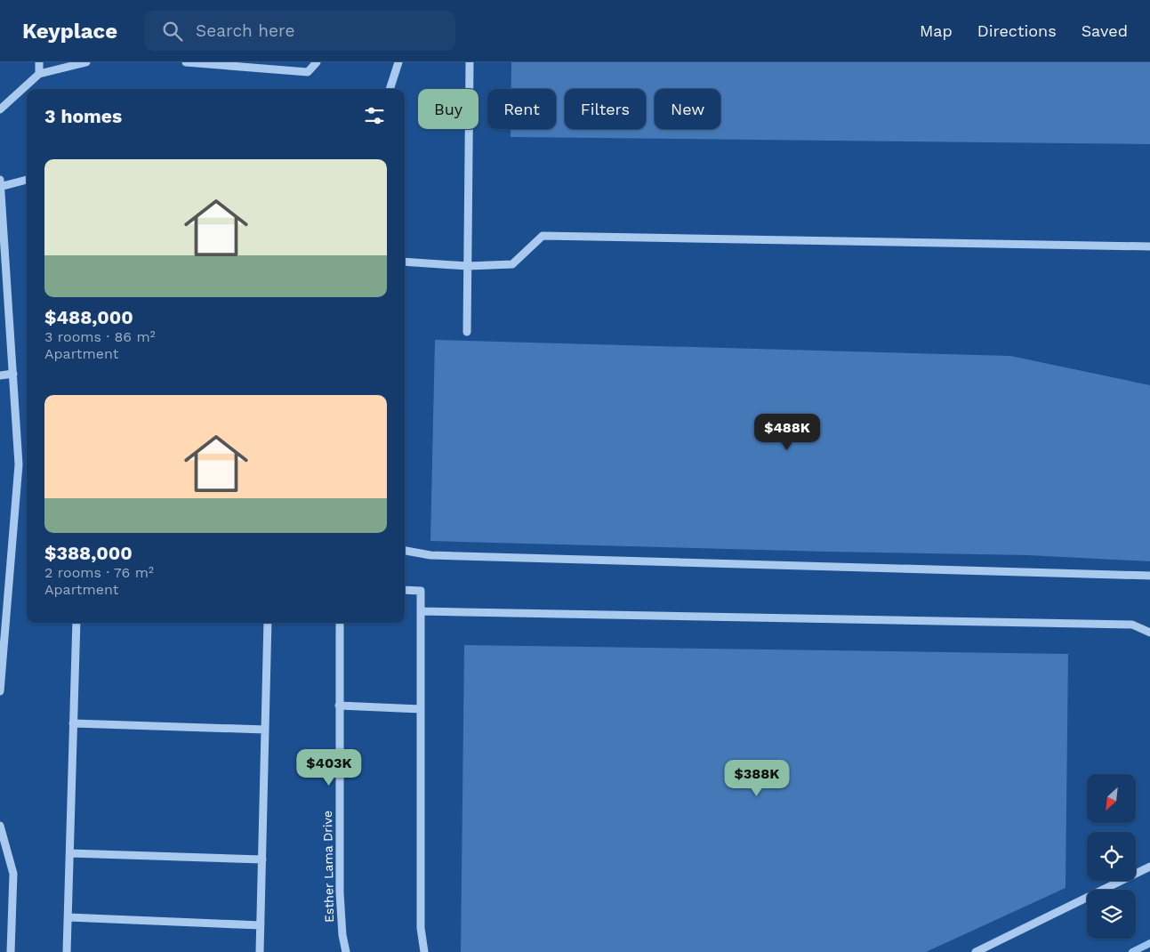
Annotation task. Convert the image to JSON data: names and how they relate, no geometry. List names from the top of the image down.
{
  "streets": {
    "street": ["Esther Lama Drive"]
  },
  "north": "bottom left",
  "page": {
    "header": "Keyplace",
    "search": "Search here",
    "nav": ["Map", "Directions", "Saved"],
    "chip": [
      "Buy",
      "Rent",
      "Filters",
      "New"
    ],
    "heading": "3 homes",
    "list": [
      {
        "name": "$488,000",
        "note": "3 rooms · 86 m² · Apartment"
      },
      {
        "name": "$388,000",
        "note": "2 rooms · 76 m² · Apartment"
      }
    ],
    "price": ["$488K", "$403K", "$388K"]
  }
}
